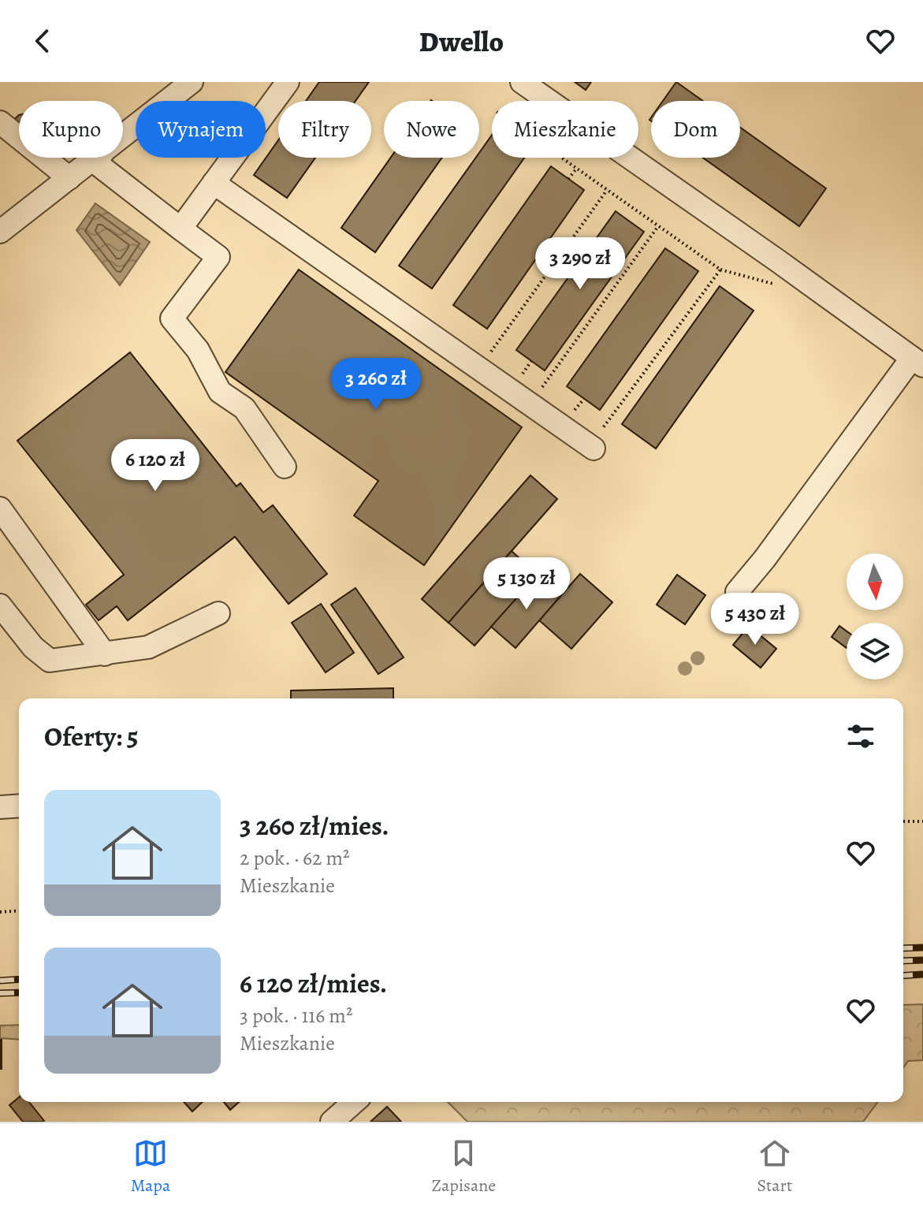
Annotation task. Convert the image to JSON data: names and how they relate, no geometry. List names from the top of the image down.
{
  "north": "bottom",
  "page": {
    "header": "Dwello",
    "chip": [
      "Kupno",
      "Wynajem",
      "Filtry",
      "Nowe",
      "Mieszkanie",
      "Dom"
    ],
    "price": [
      "3 290 zł",
      "3 260 zł",
      "6 120 zł",
      "5 130 zł",
      "5 430 zł"
    ],
    "heading": "Oferty: 5",
    "list": [
      {
        "name": "3 260 zł/mies.",
        "note": "2 pok. · 62 m² · Mieszkanie"
      },
      {
        "name": "6 120 zł/mies.",
        "note": "3 pok. · 116 m² · Mieszkanie"
      }
    ],
    "tabs": ["Mapa", "Zapisane", "Start"]
  }
}
